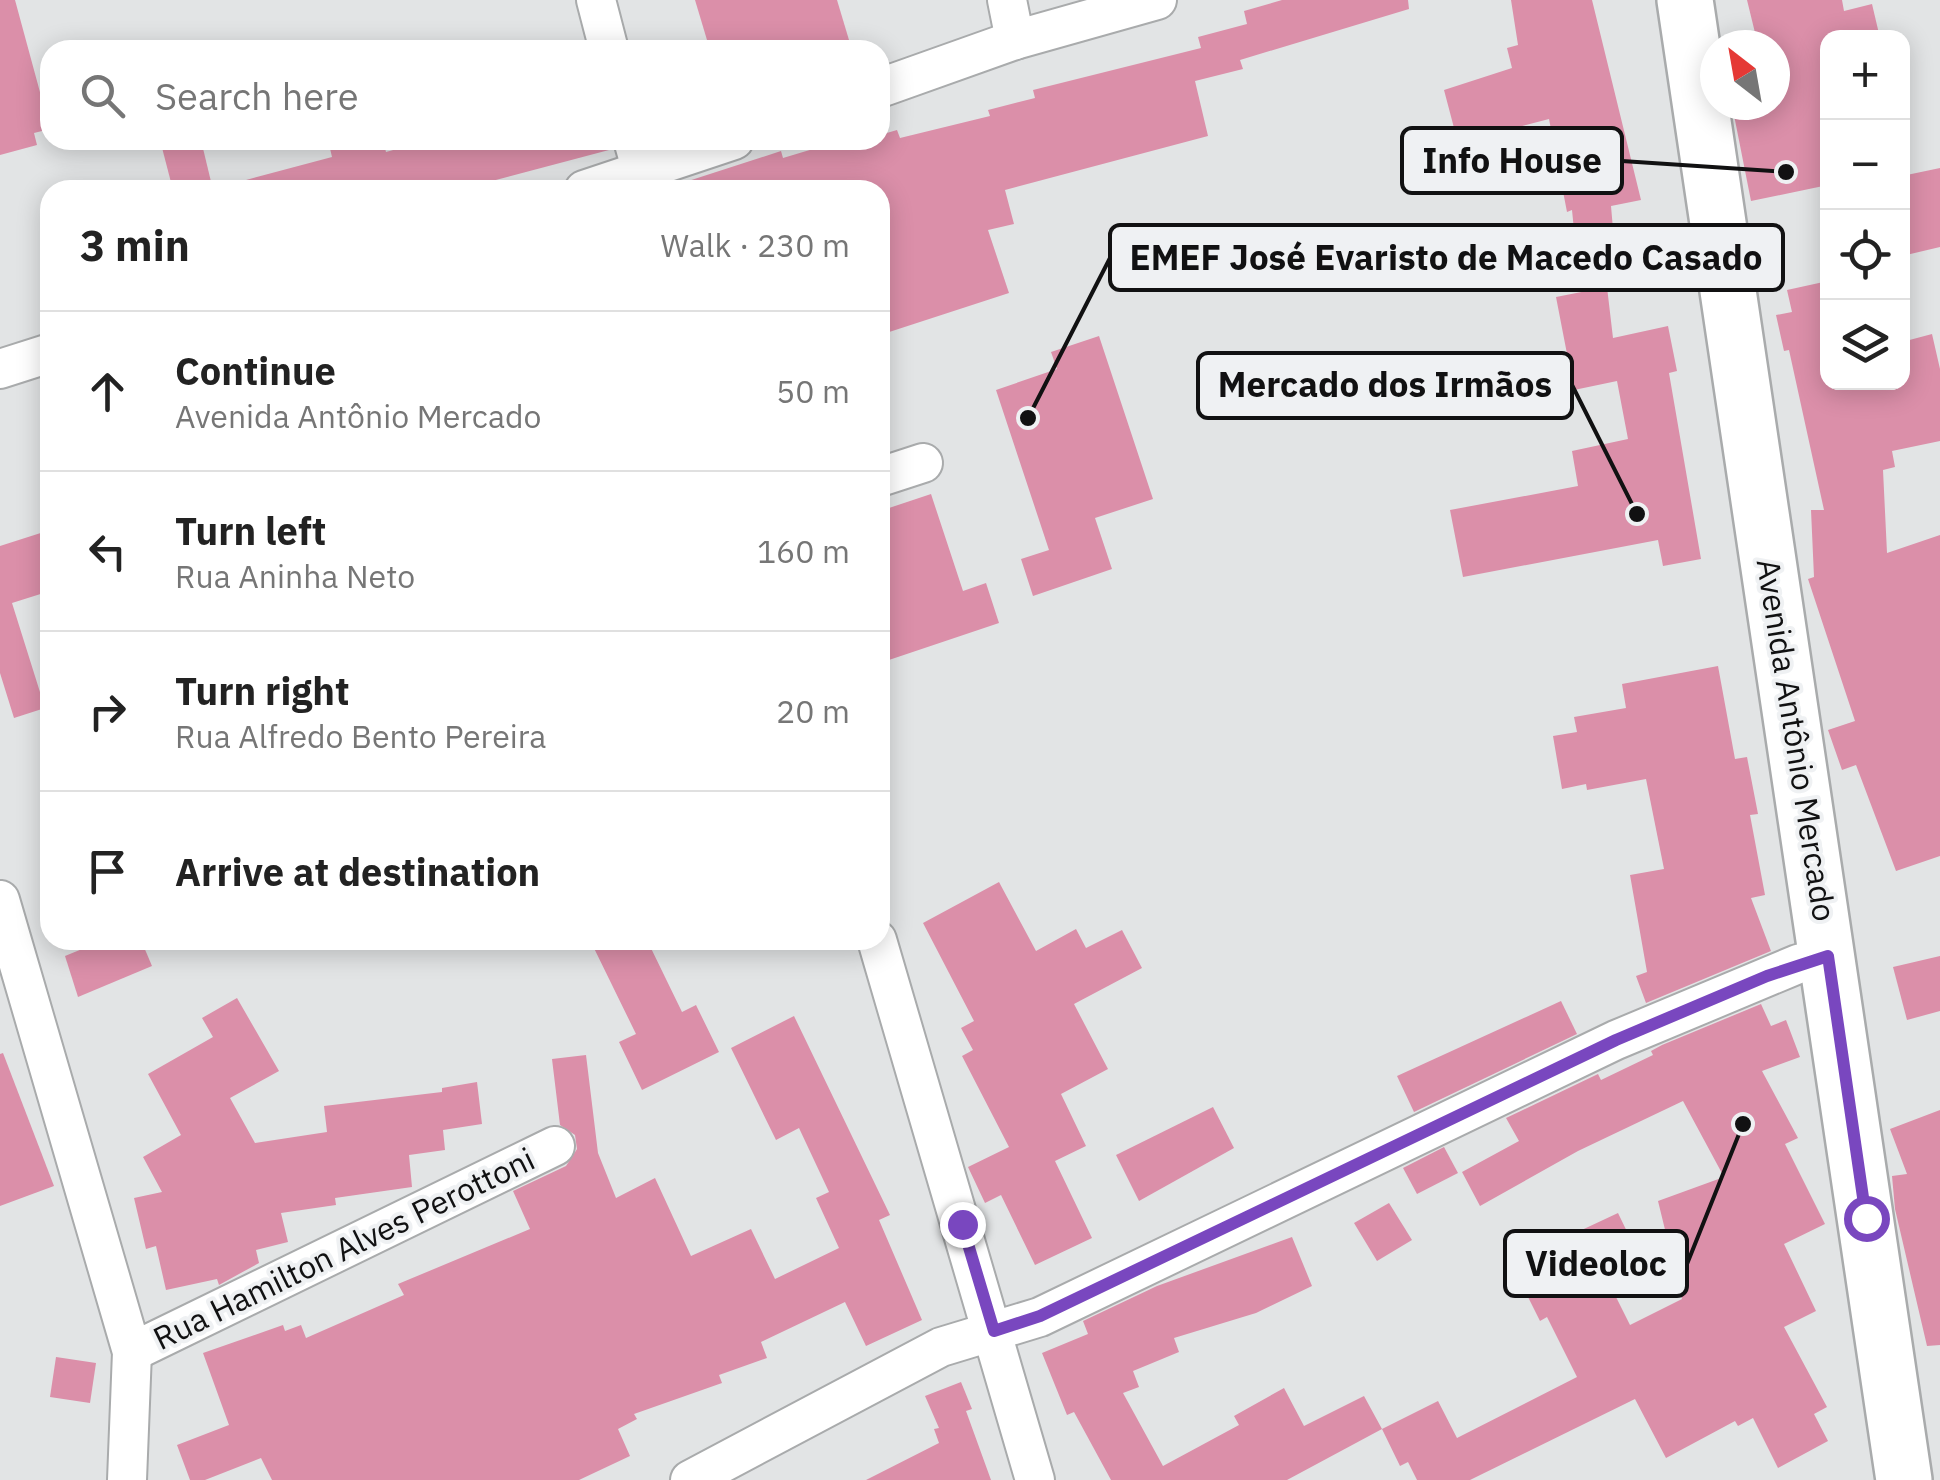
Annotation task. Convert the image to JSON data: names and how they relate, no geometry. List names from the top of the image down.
{
  "streets": {
    "street": ["Avenida Antônio Mercado", "Rua Hamilton Alves Perottoni"]
  },
  "places": [
    "Info House",
    "EMEF José Evaristo de Macedo Casado",
    "Mercado dos Irmãos",
    "Videoloc"
  ],
  "north": "top left",
  "page": {
    "map_buttons": ["+", "−"],
    "search": "Search here",
    "heading": ["3 min", "Walk · 230 m"],
    "list": [
      ["Continue", "Avenida Antônio Mercado", "50 m"],
      ["Turn left", "Rua Aninha Neto", "160 m"],
      ["Turn right", "Rua Alfredo Bento Pereira", "20 m"],
      "Arrive at destination"
    ]
  }
}
